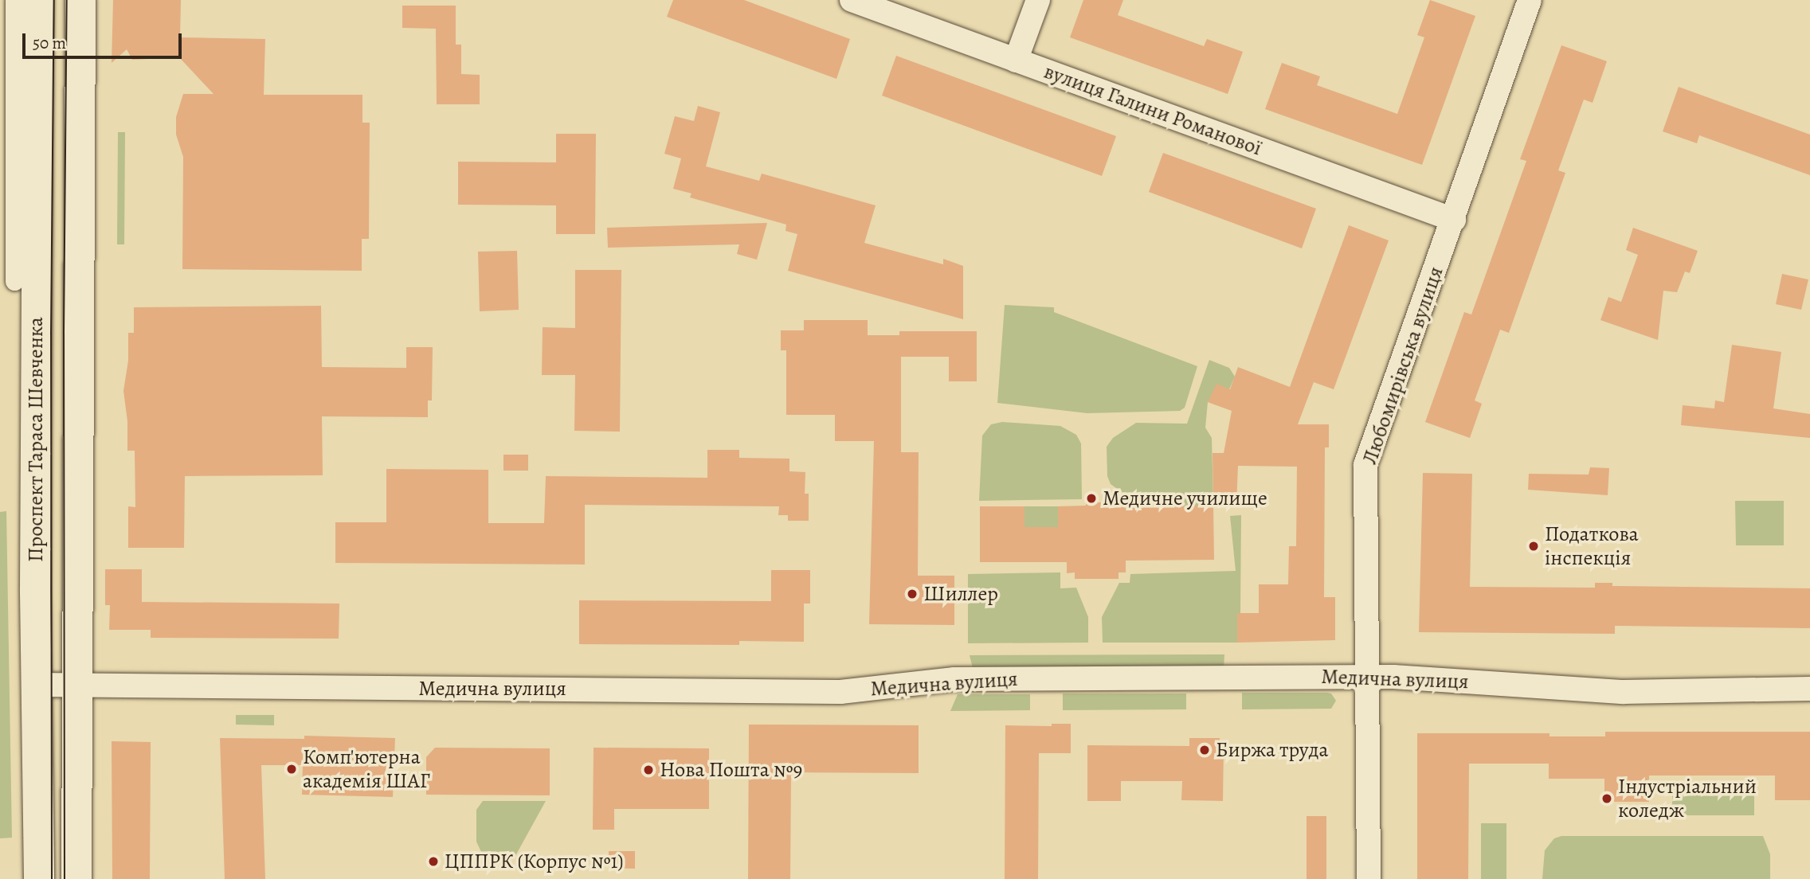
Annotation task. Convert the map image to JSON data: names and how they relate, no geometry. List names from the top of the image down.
{
  "streets": {
    "main road": ["Проспект Тараса Шевченка"],
    "street": ["вулиця Галини Романової", "Любомирівська вулиця", "Медична вулиця"]
  },
  "crossings": [
    ["вулиця Галини Романової", "Любомирівська вулиця"],
    ["Любомирівська вулиця", "Медична вулиця"],
    ["Проспект Тараса Шевченка", "Медична вулиця"]
  ],
  "places": [
    "Медичне училище",
    "Податкова інспекція",
    "Шиллер",
    "Биржа труда",
    "Комп'ютерна академія ШАГ",
    "Нова Пошта №9",
    "Індустріальний коледж",
    "ЦППРК (Корпус №1)"
  ],
  "scale_bar": "50 m"
}
